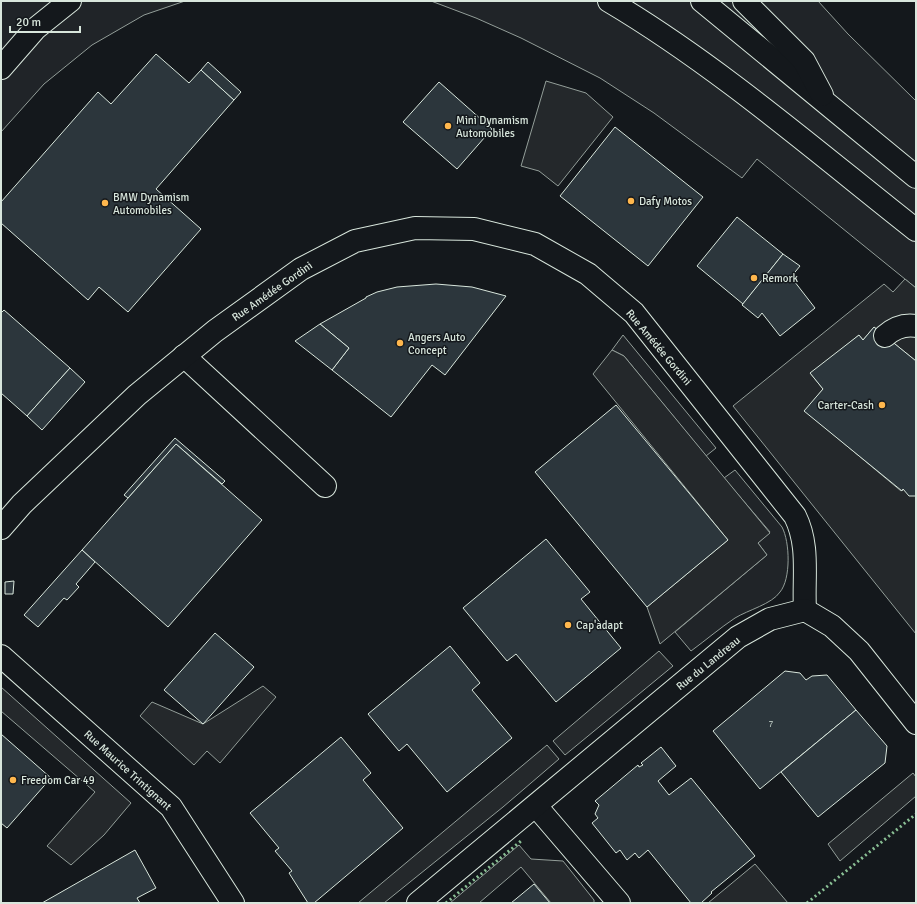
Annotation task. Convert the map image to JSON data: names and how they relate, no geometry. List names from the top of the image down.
{
  "streets": {
    "main road": ["Rue Amédée Gordini", "Rue du Landreau", "Rue Maurice Trintignant"]
  },
  "crossings": [
    ["Rue Amédée Gordini", "Rue du Landreau"]
  ],
  "places": [
    "Mini Dynamism Automobiles",
    "Dafy Motos",
    "BMW Dynamism Automobiles",
    "Remork",
    "Angers Auto Concept",
    "Carter-Cash",
    "Cap'adapt",
    "Freedom Car 49"
  ],
  "house_numbers": ["7"],
  "scale_bar": "20 m"
}
